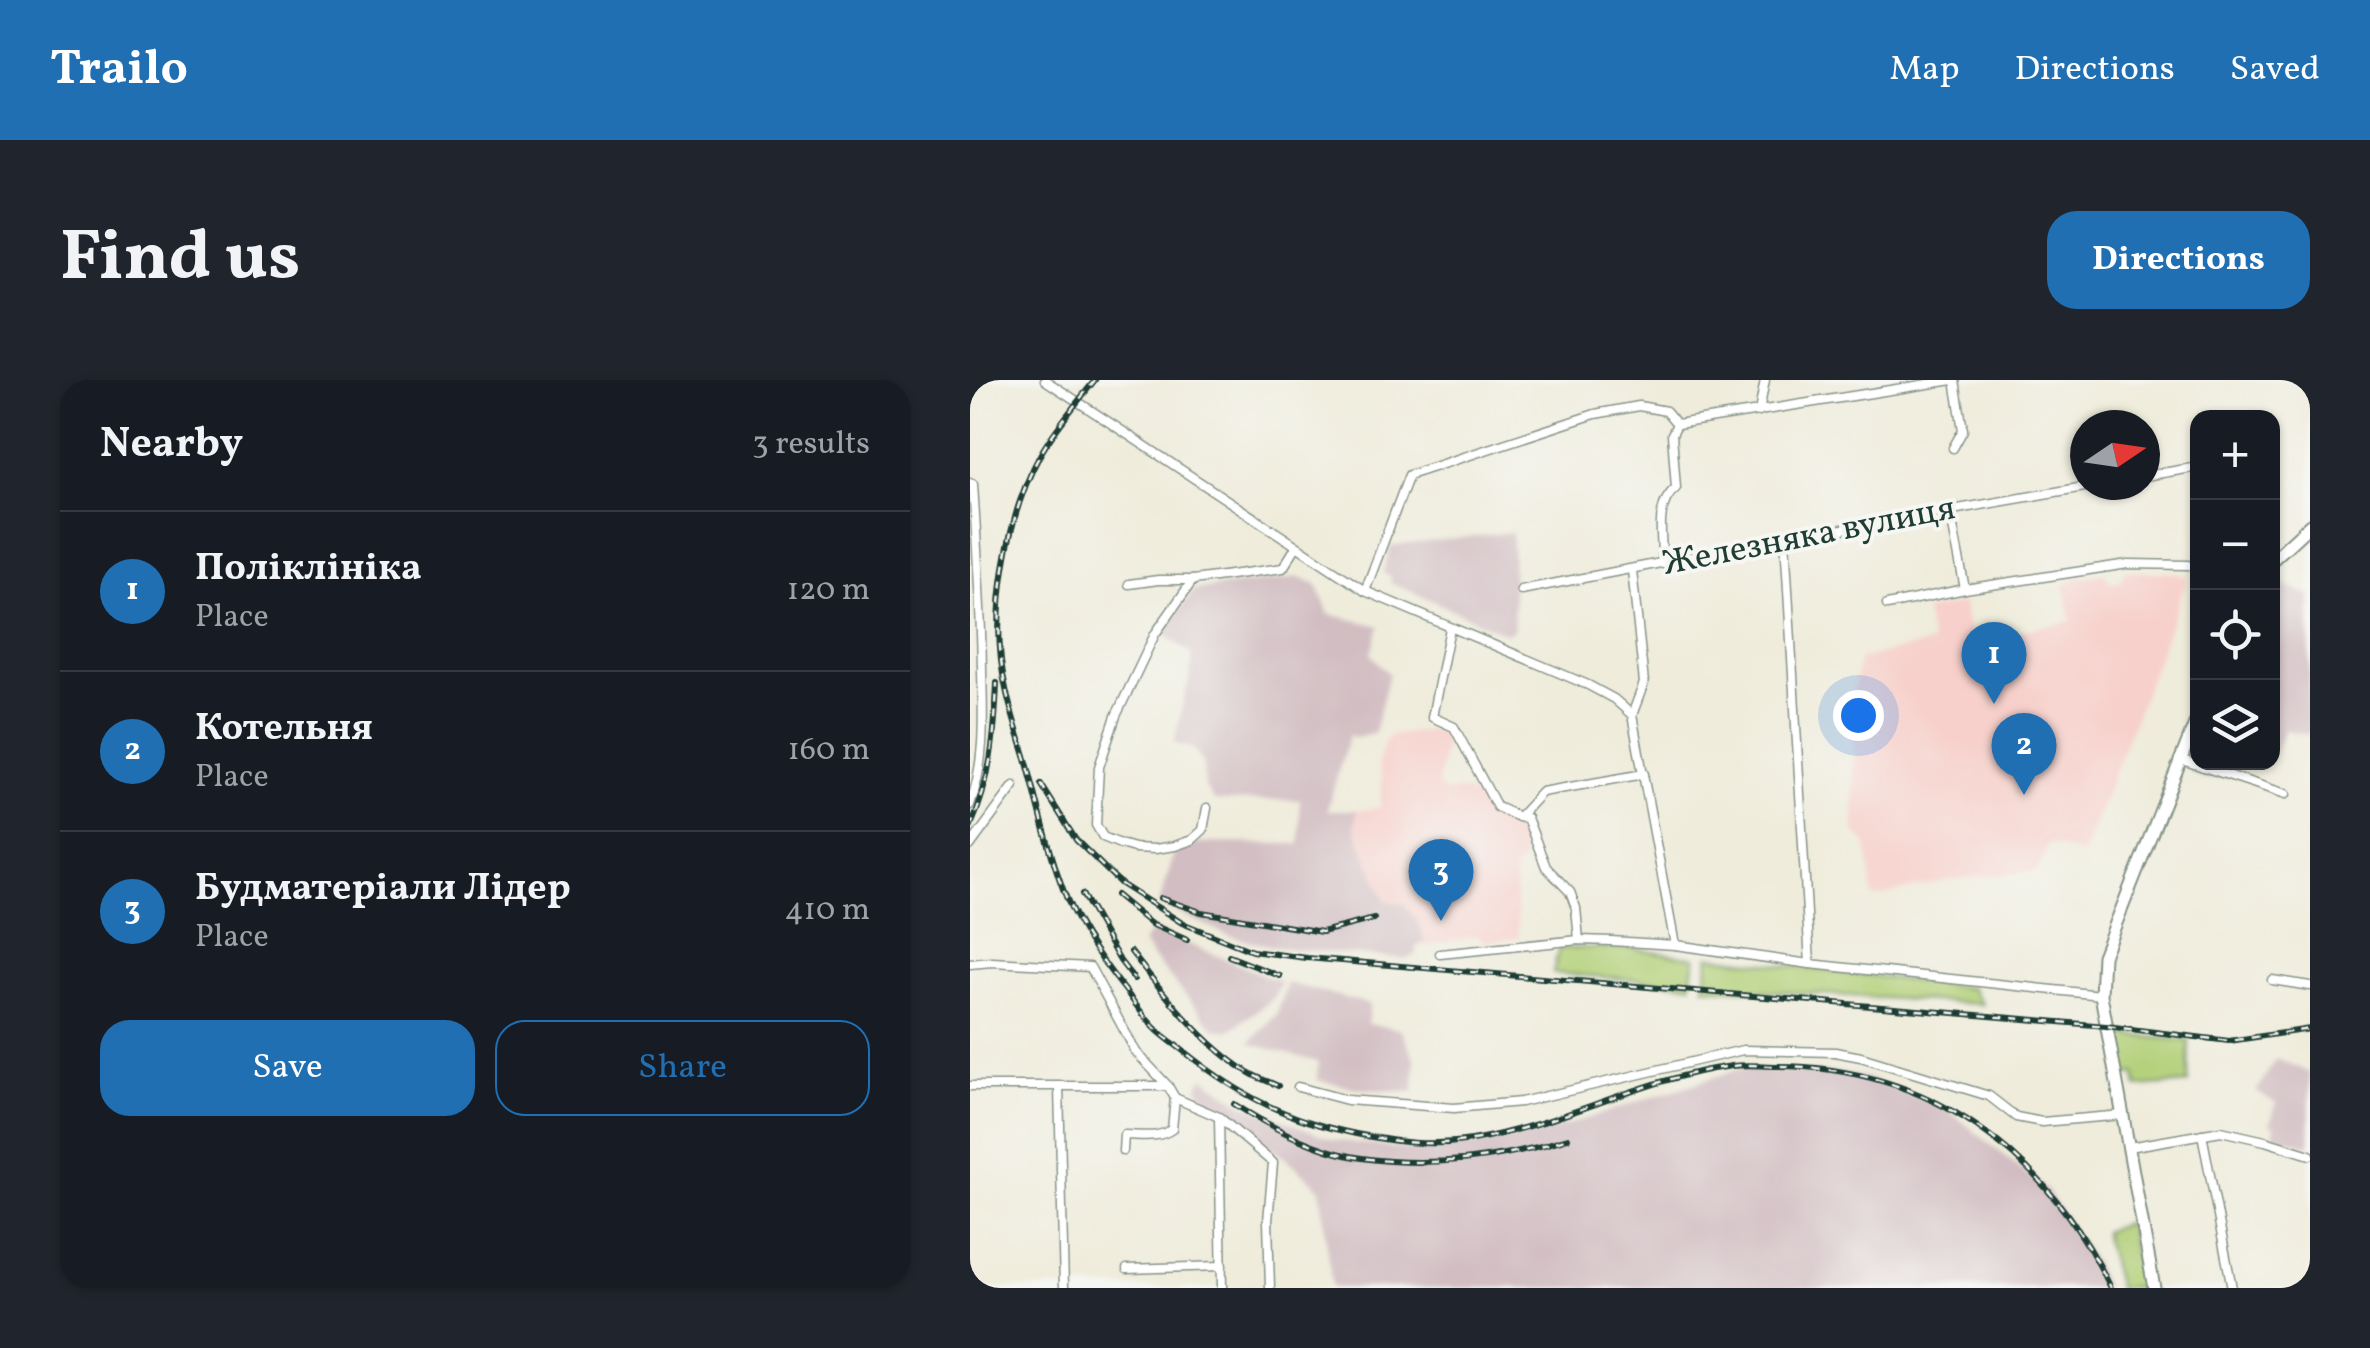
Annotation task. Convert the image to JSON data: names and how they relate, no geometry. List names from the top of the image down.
{
  "streets": {
    "street": ["Железняка вулиця"]
  },
  "north": "right",
  "page": {
    "header": "Trailo",
    "nav": ["Map", "Directions", "Saved"],
    "title": "Find us",
    "buttons": [
      "Directions",
      ["Save", "Share"]
    ],
    "heading": ["Nearby", "3 results"],
    "map_buttons": ["+", "−"],
    "list": [
      {
        "mark": "1",
        "name": "Поліклініка",
        "note": "Place",
        "value": "120 m"
      },
      {
        "mark": "2",
        "name": "Котельня",
        "note": "Place",
        "value": "160 m"
      },
      {
        "mark": "3",
        "name": "Будматеріали Лідер",
        "note": "Place",
        "value": "410 m"
      }
    ],
    "pins": ["1", "2", "3"]
  }
}
